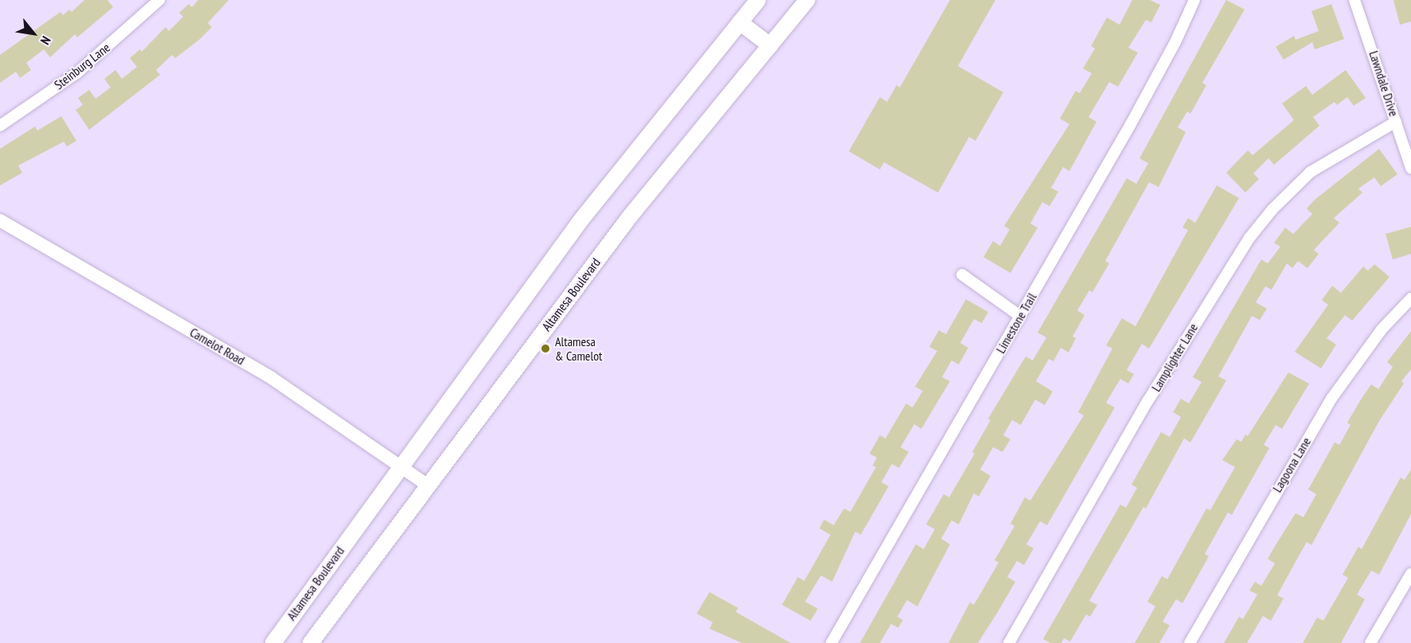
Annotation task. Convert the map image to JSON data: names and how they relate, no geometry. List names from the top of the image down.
{
  "streets": {
    "main road": ["Altamesa Boulevard"],
    "street": [
      "Steinburg Lane",
      "Lawndale Drive",
      "Limestone Trail",
      "Camelot Road",
      "Lamplighter Lane",
      "Lagoona Lane"
    ]
  },
  "crossings": [
    ["Lawndale Drive", "Lamplighter Lane"],
    ["Altamesa Boulevard", "Camelot Road"]
  ],
  "places": ["Altamesa & Camelot"],
  "north": "bottom right"
}
